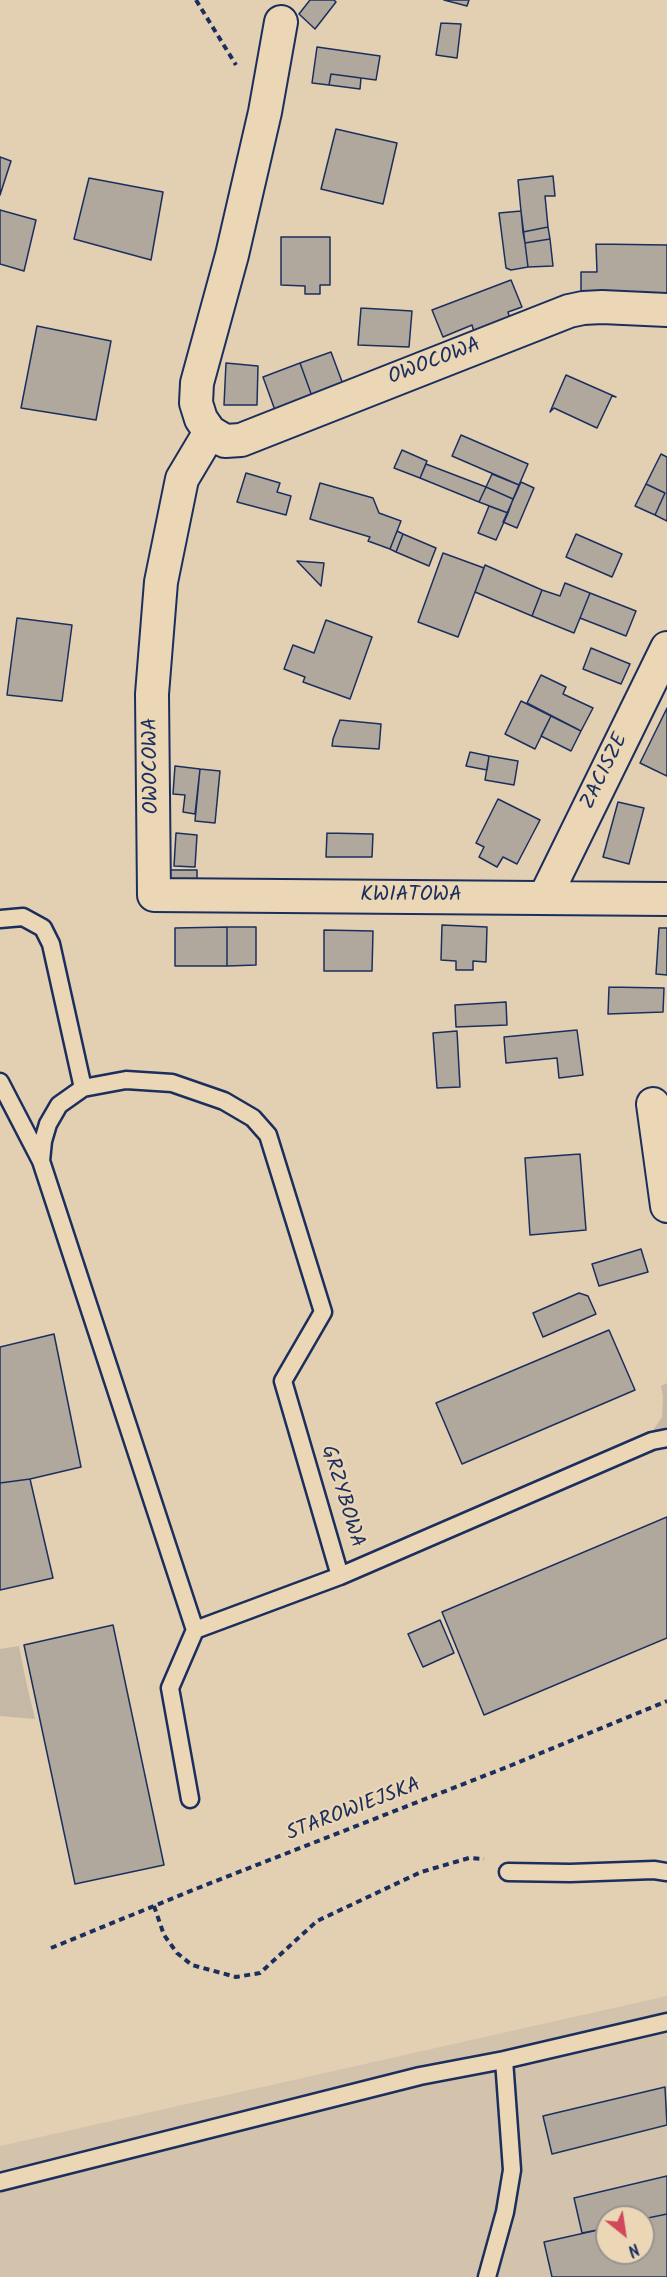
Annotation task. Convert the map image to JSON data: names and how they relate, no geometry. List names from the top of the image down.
{
  "streets": {
    "street": ["OWOCOWA", "ZACISZE", "KWIATOWA"],
    "lane": ["GRZYBOWA"],
    "path": ["STAROWIEJSKA"]
  },
  "crossings": [
    ["OWOCOWA", "KWIATOWA"],
    ["ZACISZE", "KWIATOWA"]
  ],
  "north": "bottom right"
}
